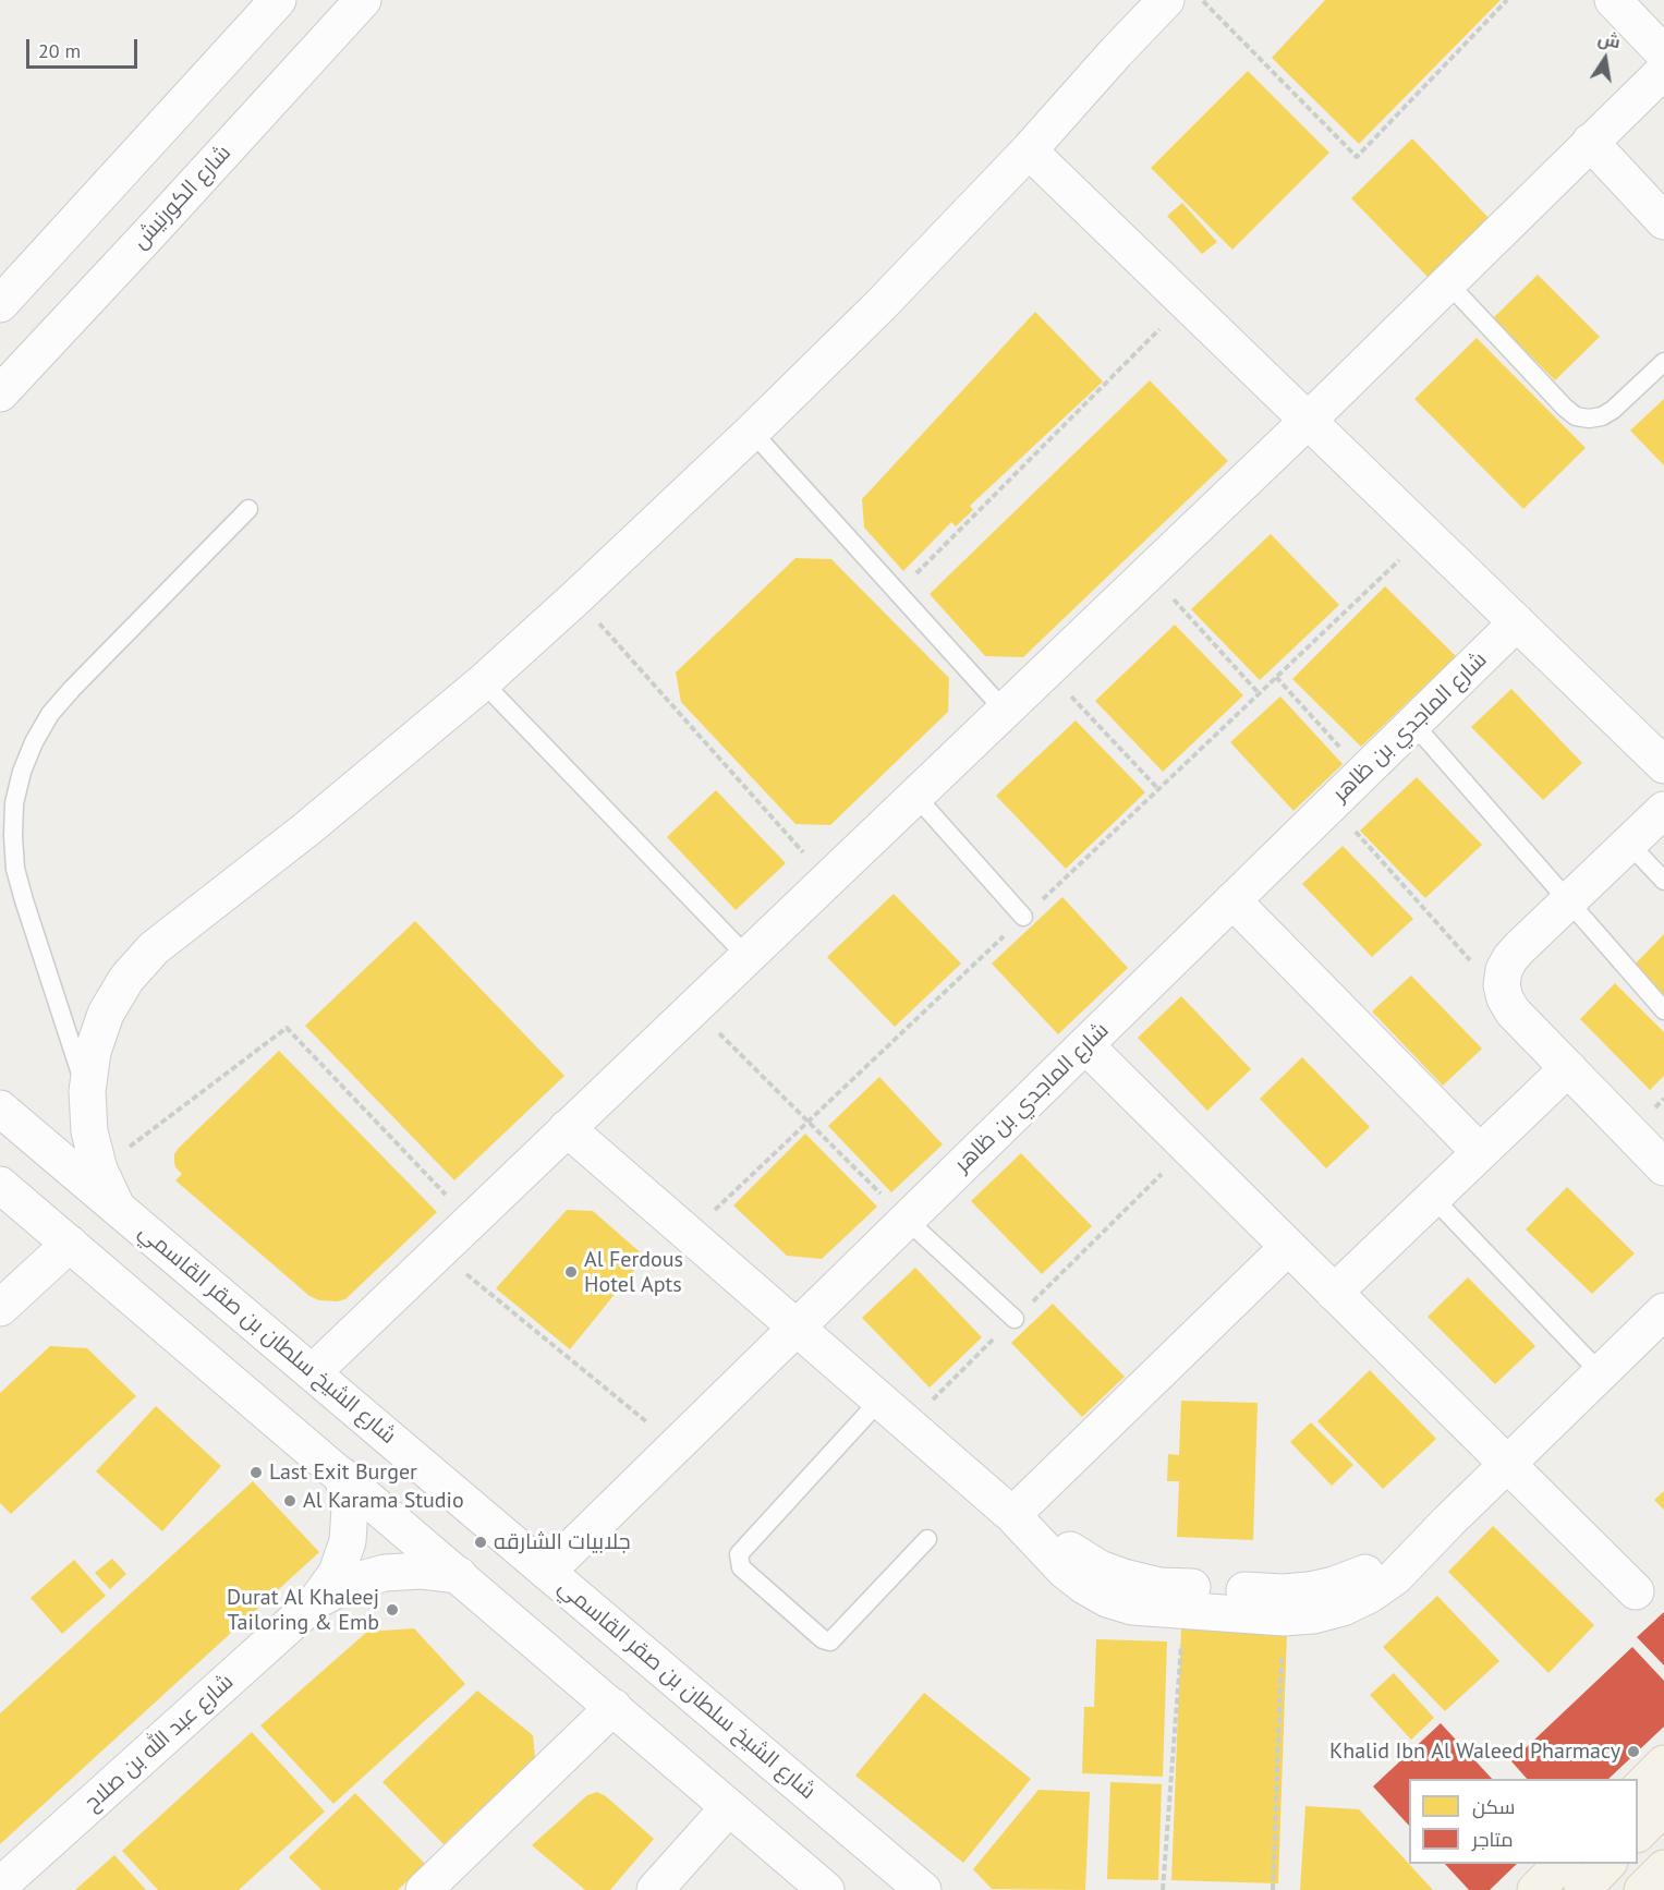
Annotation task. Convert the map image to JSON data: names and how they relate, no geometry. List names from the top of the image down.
{
  "streets": {
    "street": [
      "شارع الكورنيش",
      "شارع الماجدي بن ظاهر",
      "شارع الشيخ سلطان بن صقر القاسمي",
      "شارع عبد الله بن صلاح"
    ]
  },
  "crossings": [
    ["شارع الماجدي بن ظاهر", "شارع الشيخ سلطان بن صقر القاسمي"]
  ],
  "places": [
    "Al Ferdous Hotel Apts",
    "Last Exit Burger",
    "Al Karama Studio",
    "جلابيات الشارقه",
    "Durat Al Khaleej Tailoring & Emb",
    "Khalid Ibn Al Waleed Pharmacy"
  ],
  "legend": ["سكن", "متاجر"],
  "scale_bar": "20 m",
  "north": "top"
}
